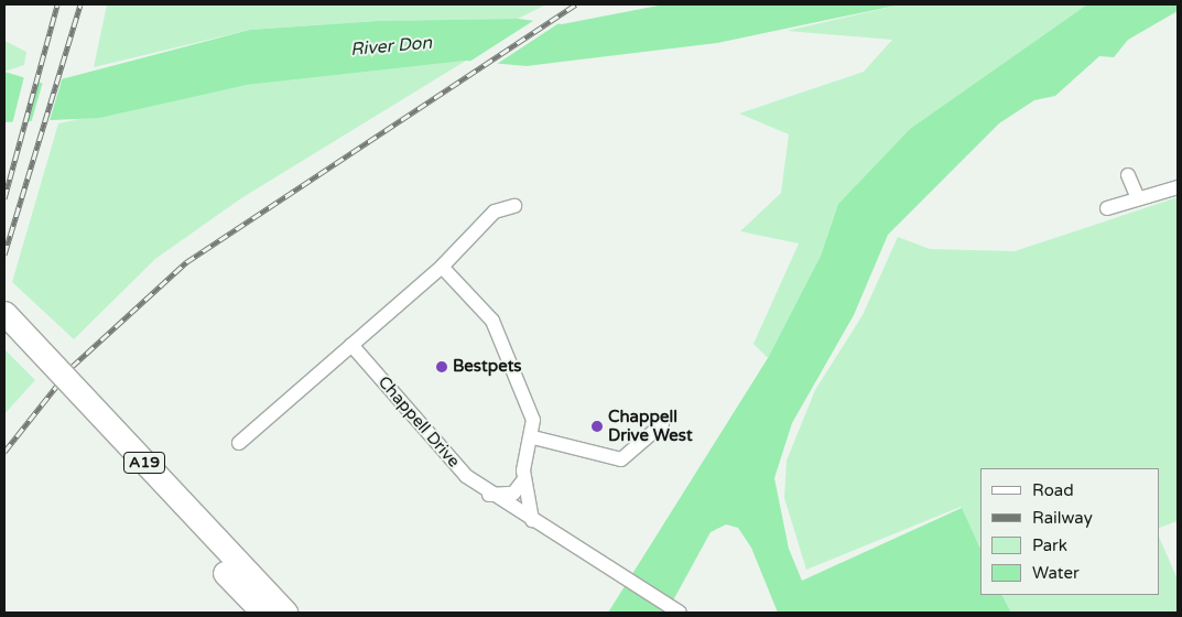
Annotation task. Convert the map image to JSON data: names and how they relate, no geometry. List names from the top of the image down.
{
  "streets": {
    "highway": ["A19"],
    "street": ["Chappell Drive"]
  },
  "water": ["River Don"],
  "places": ["Bestpets", "Chappell Drive West"],
  "legend": [
    "Road",
    "Railway",
    "Park",
    "Water"
  ]
}
